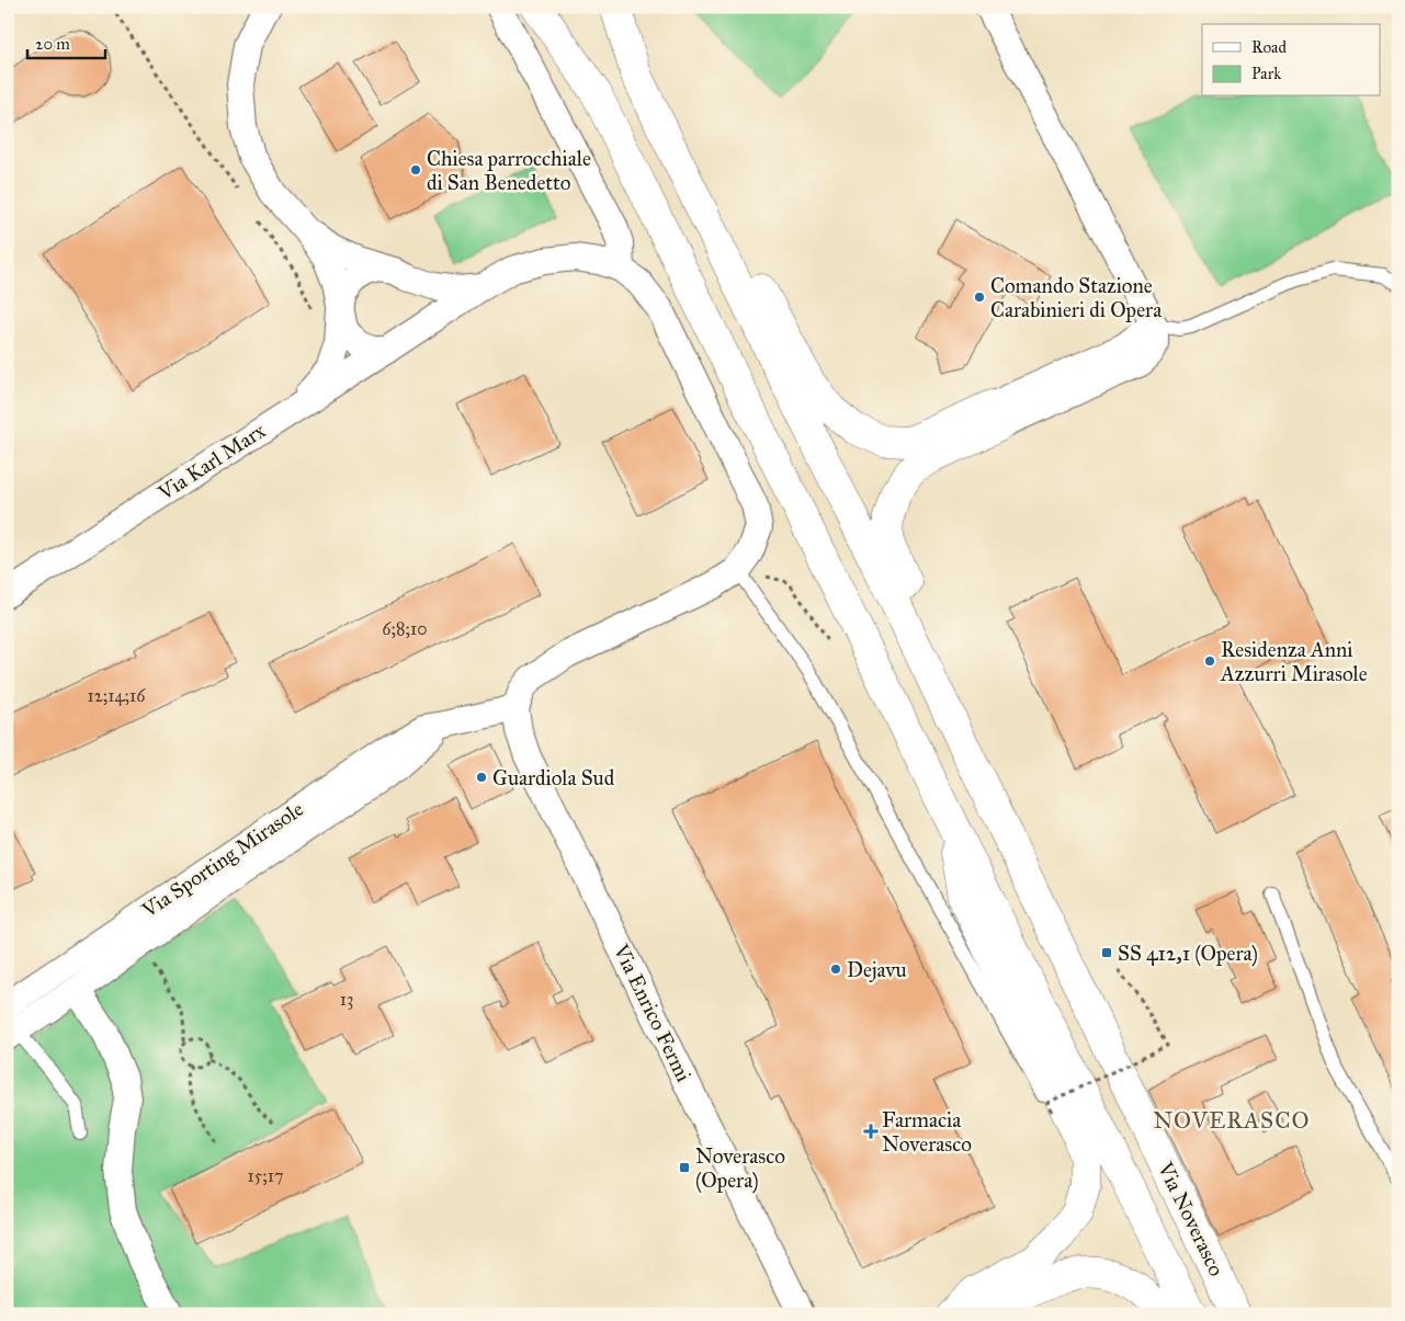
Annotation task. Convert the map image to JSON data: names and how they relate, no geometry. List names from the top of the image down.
{
  "streets": {
    "main road": ["Via Noverasco"],
    "street": ["Via Karl Marx", "Via Sporting Mirasole", "Via Enrico Fermi"]
  },
  "crossings": [
    ["Via Sporting Mirasole", "Via Enrico Fermi"]
  ],
  "districts": ["NOVERASCO"],
  "places": {
    "other": [
      "Chiesa parrocchiale di San Benedetto",
      "Comando Stazione Carabinieri di Opera",
      "Residenza Anni Azzurri Mirasole",
      "Guardiola Sud",
      "Dejavu"
    ],
    "transit": ["SS 412,1 (Opera)", "Noverasco (Opera)"],
    "health": ["Farmacia Noverasco"]
  },
  "house_numbers": [
    "6;8;10",
    "12;14;16",
    "13",
    "15;17"
  ],
  "legend": ["Road", "Park"],
  "scale_bar": "20 m"
}
